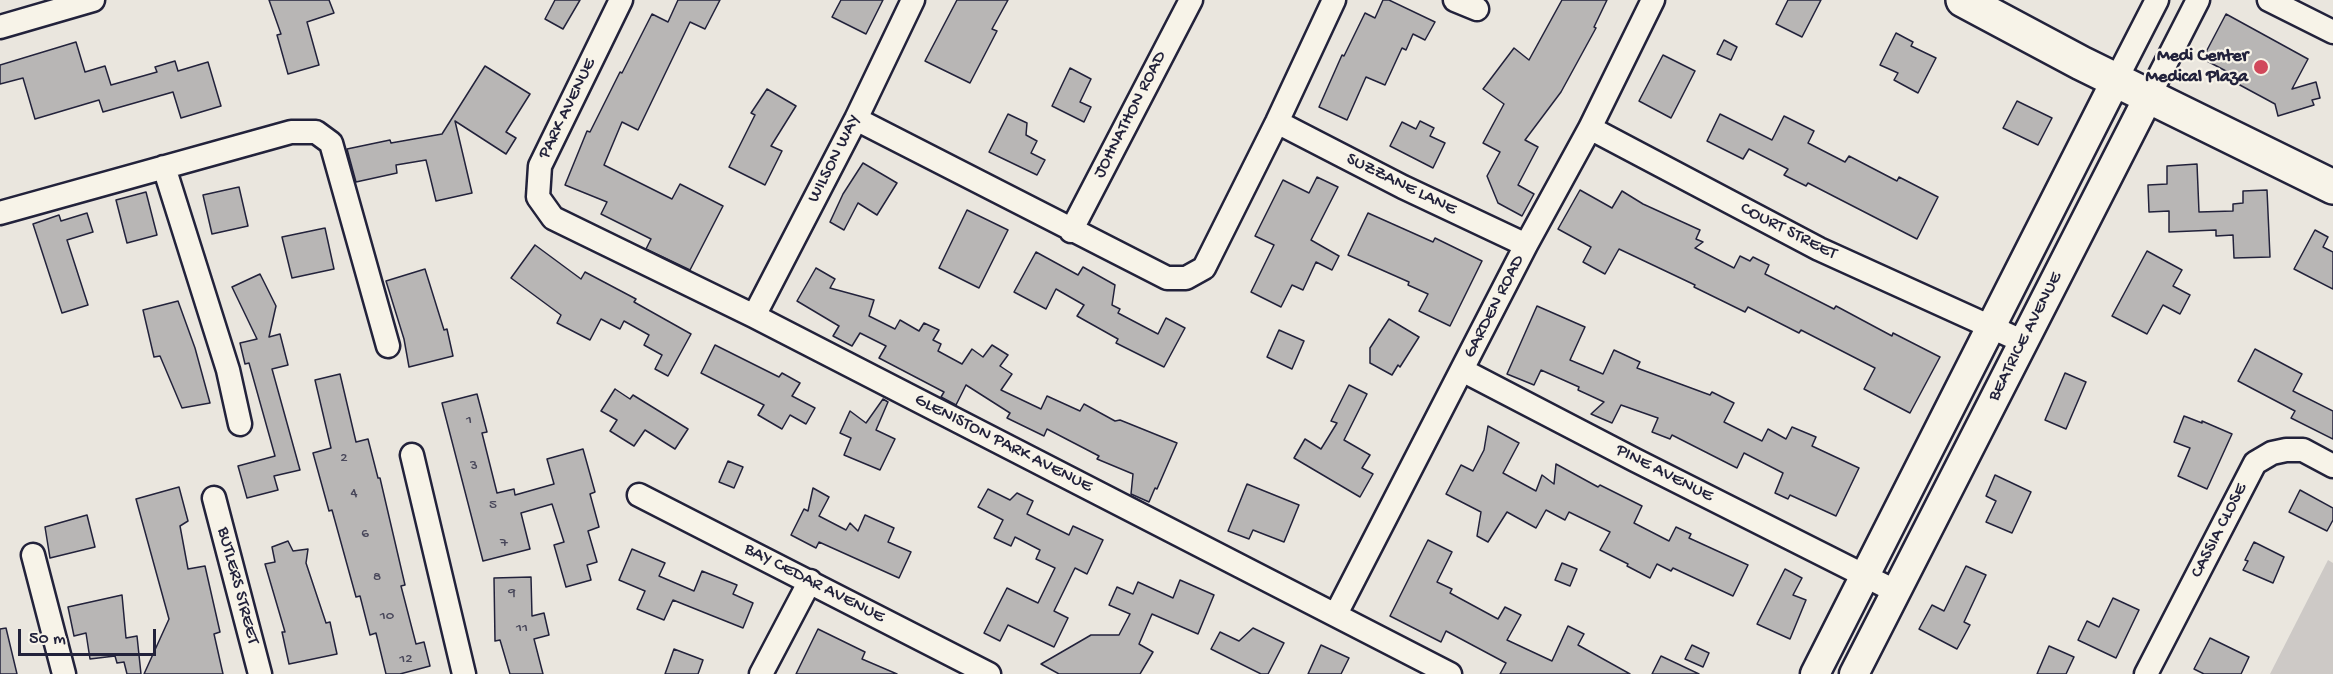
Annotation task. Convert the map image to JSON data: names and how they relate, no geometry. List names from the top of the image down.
{
  "streets": {
    "main road": ["BEATRICE AVENUE"],
    "street": [
      "PARK AVENUE",
      "JOHNATHON ROAD",
      "WILSON WAY",
      "SUZZANE LANE",
      "COURT STREET",
      "GARDEN ROAD",
      "GLENISTON PARK AVENUE",
      "PINE AVENUE",
      "CASSIA CLOSE",
      "BAY CEDAR AVENUE",
      "BUTLERS STREET"
    ]
  },
  "crossings": [
    ["PARK AVENUE", "GLENISTON PARK AVENUE"],
    ["WILSON WAY", "GLENISTON PARK AVENUE"],
    ["SUZZANE LANE", "GARDEN ROAD"],
    ["COURT STREET", "GARDEN ROAD"],
    ["COURT STREET", "BEATRICE AVENUE"],
    ["GARDEN ROAD", "GLENISTON PARK AVENUE"],
    ["GARDEN ROAD", "PINE AVENUE"],
    ["BEATRICE AVENUE", "PINE AVENUE"]
  ],
  "places": ["Medi Center Medical Plaza"],
  "house_numbers": [
    "1",
    "2",
    "3",
    "4",
    "5",
    "6",
    "7",
    "8",
    "9",
    "10",
    "11",
    "12"
  ],
  "scale_bar": "50 m"
}
